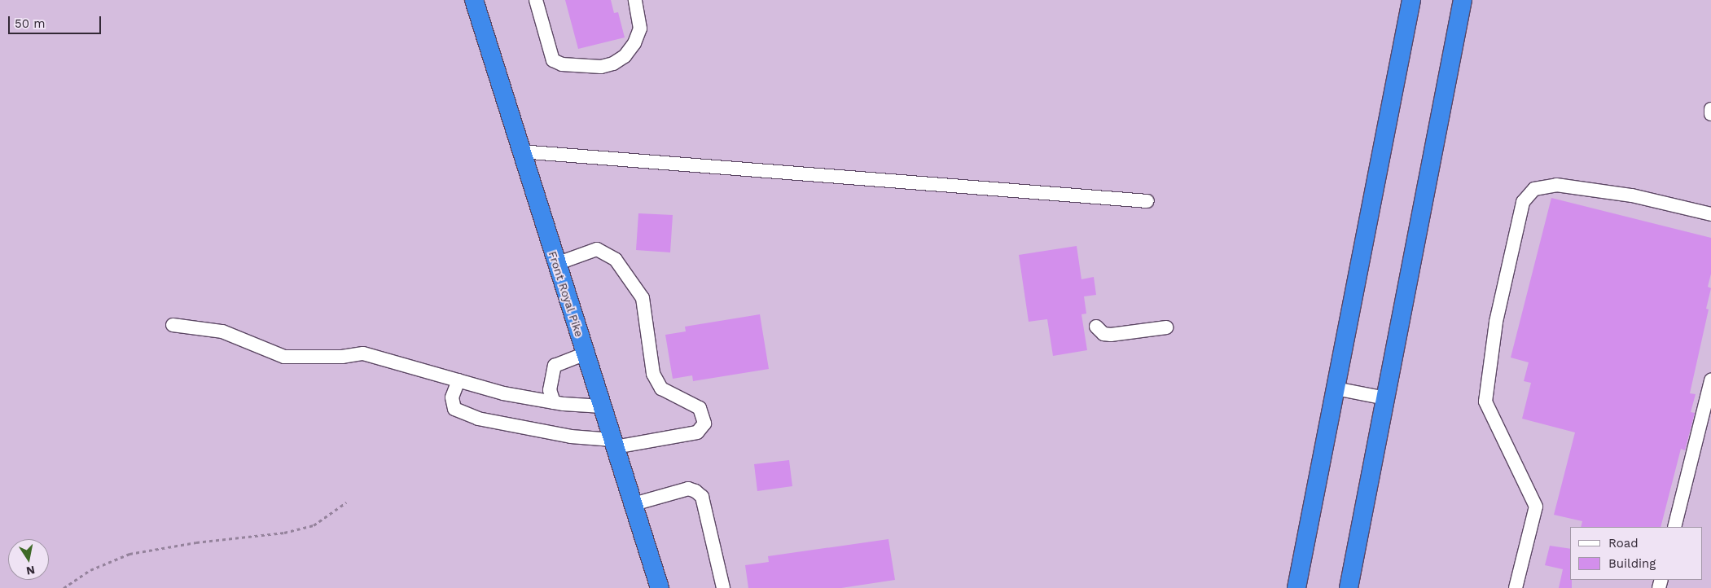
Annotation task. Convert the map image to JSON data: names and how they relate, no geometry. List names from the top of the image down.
{
  "streets": {
    "highway": ["Front Royal Pike"]
  },
  "legend": ["Road", "Building"],
  "scale_bar": "50 m",
  "north": "bottom"
}
